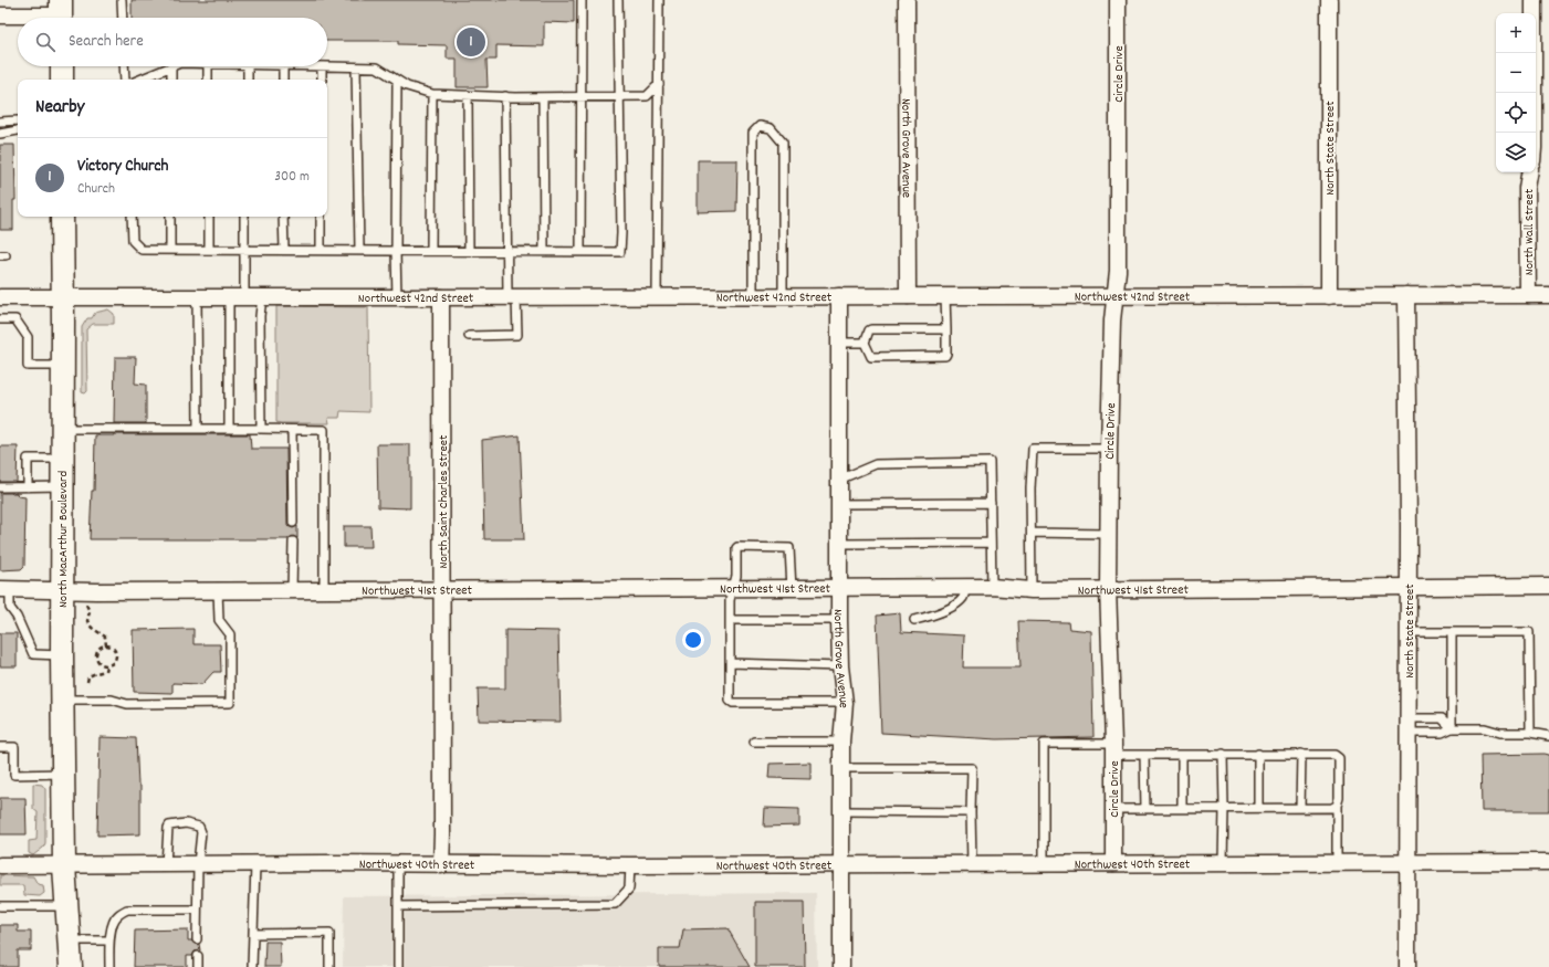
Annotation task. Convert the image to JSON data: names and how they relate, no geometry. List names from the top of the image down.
{
  "streets": {
    "main road": ["North MacArthur Boulevard"],
    "street": [
      "Circle Drive",
      "North Grove Avenue",
      "North State Street",
      "North Wall Street",
      "Northwest 42nd Street",
      "North Saint Charles Street",
      "Northwest 41st Street",
      "Northwest 40th Street"
    ]
  },
  "crossings": [
    ["Circle Drive", "Northwest 42nd Street"],
    ["Circle Drive", "Northwest 41st Street"],
    ["Circle Drive", "Northwest 40th Street"],
    ["North Grove Avenue", "Northwest 42nd Street"],
    ["North Grove Avenue", "Northwest 41st Street"],
    ["North Grove Avenue", "Northwest 40th Street"],
    ["North State Street", "Northwest 42nd Street"],
    ["North State Street", "Northwest 41st Street"],
    ["North State Street", "Northwest 40th Street"],
    ["North Wall Street", "Northwest 42nd Street"],
    ["Northwest 42nd Street", "North Saint Charles Street"],
    ["Northwest 42nd Street", "North MacArthur Boulevard"],
    ["North Saint Charles Street", "Northwest 41st Street"],
    ["North Saint Charles Street", "Northwest 40th Street"],
    ["North MacArthur Boulevard", "Northwest 41st Street"],
    ["North MacArthur Boulevard", "Northwest 40th Street"]
  ],
  "page": {
    "map_buttons": ["+", "−"],
    "search": "Search here",
    "pins": "1",
    "heading": "Nearby",
    "list": [
      {
        "mark": "1",
        "name": "Victory Church",
        "note": "Church",
        "value": "300 m"
      }
    ]
  }
}
